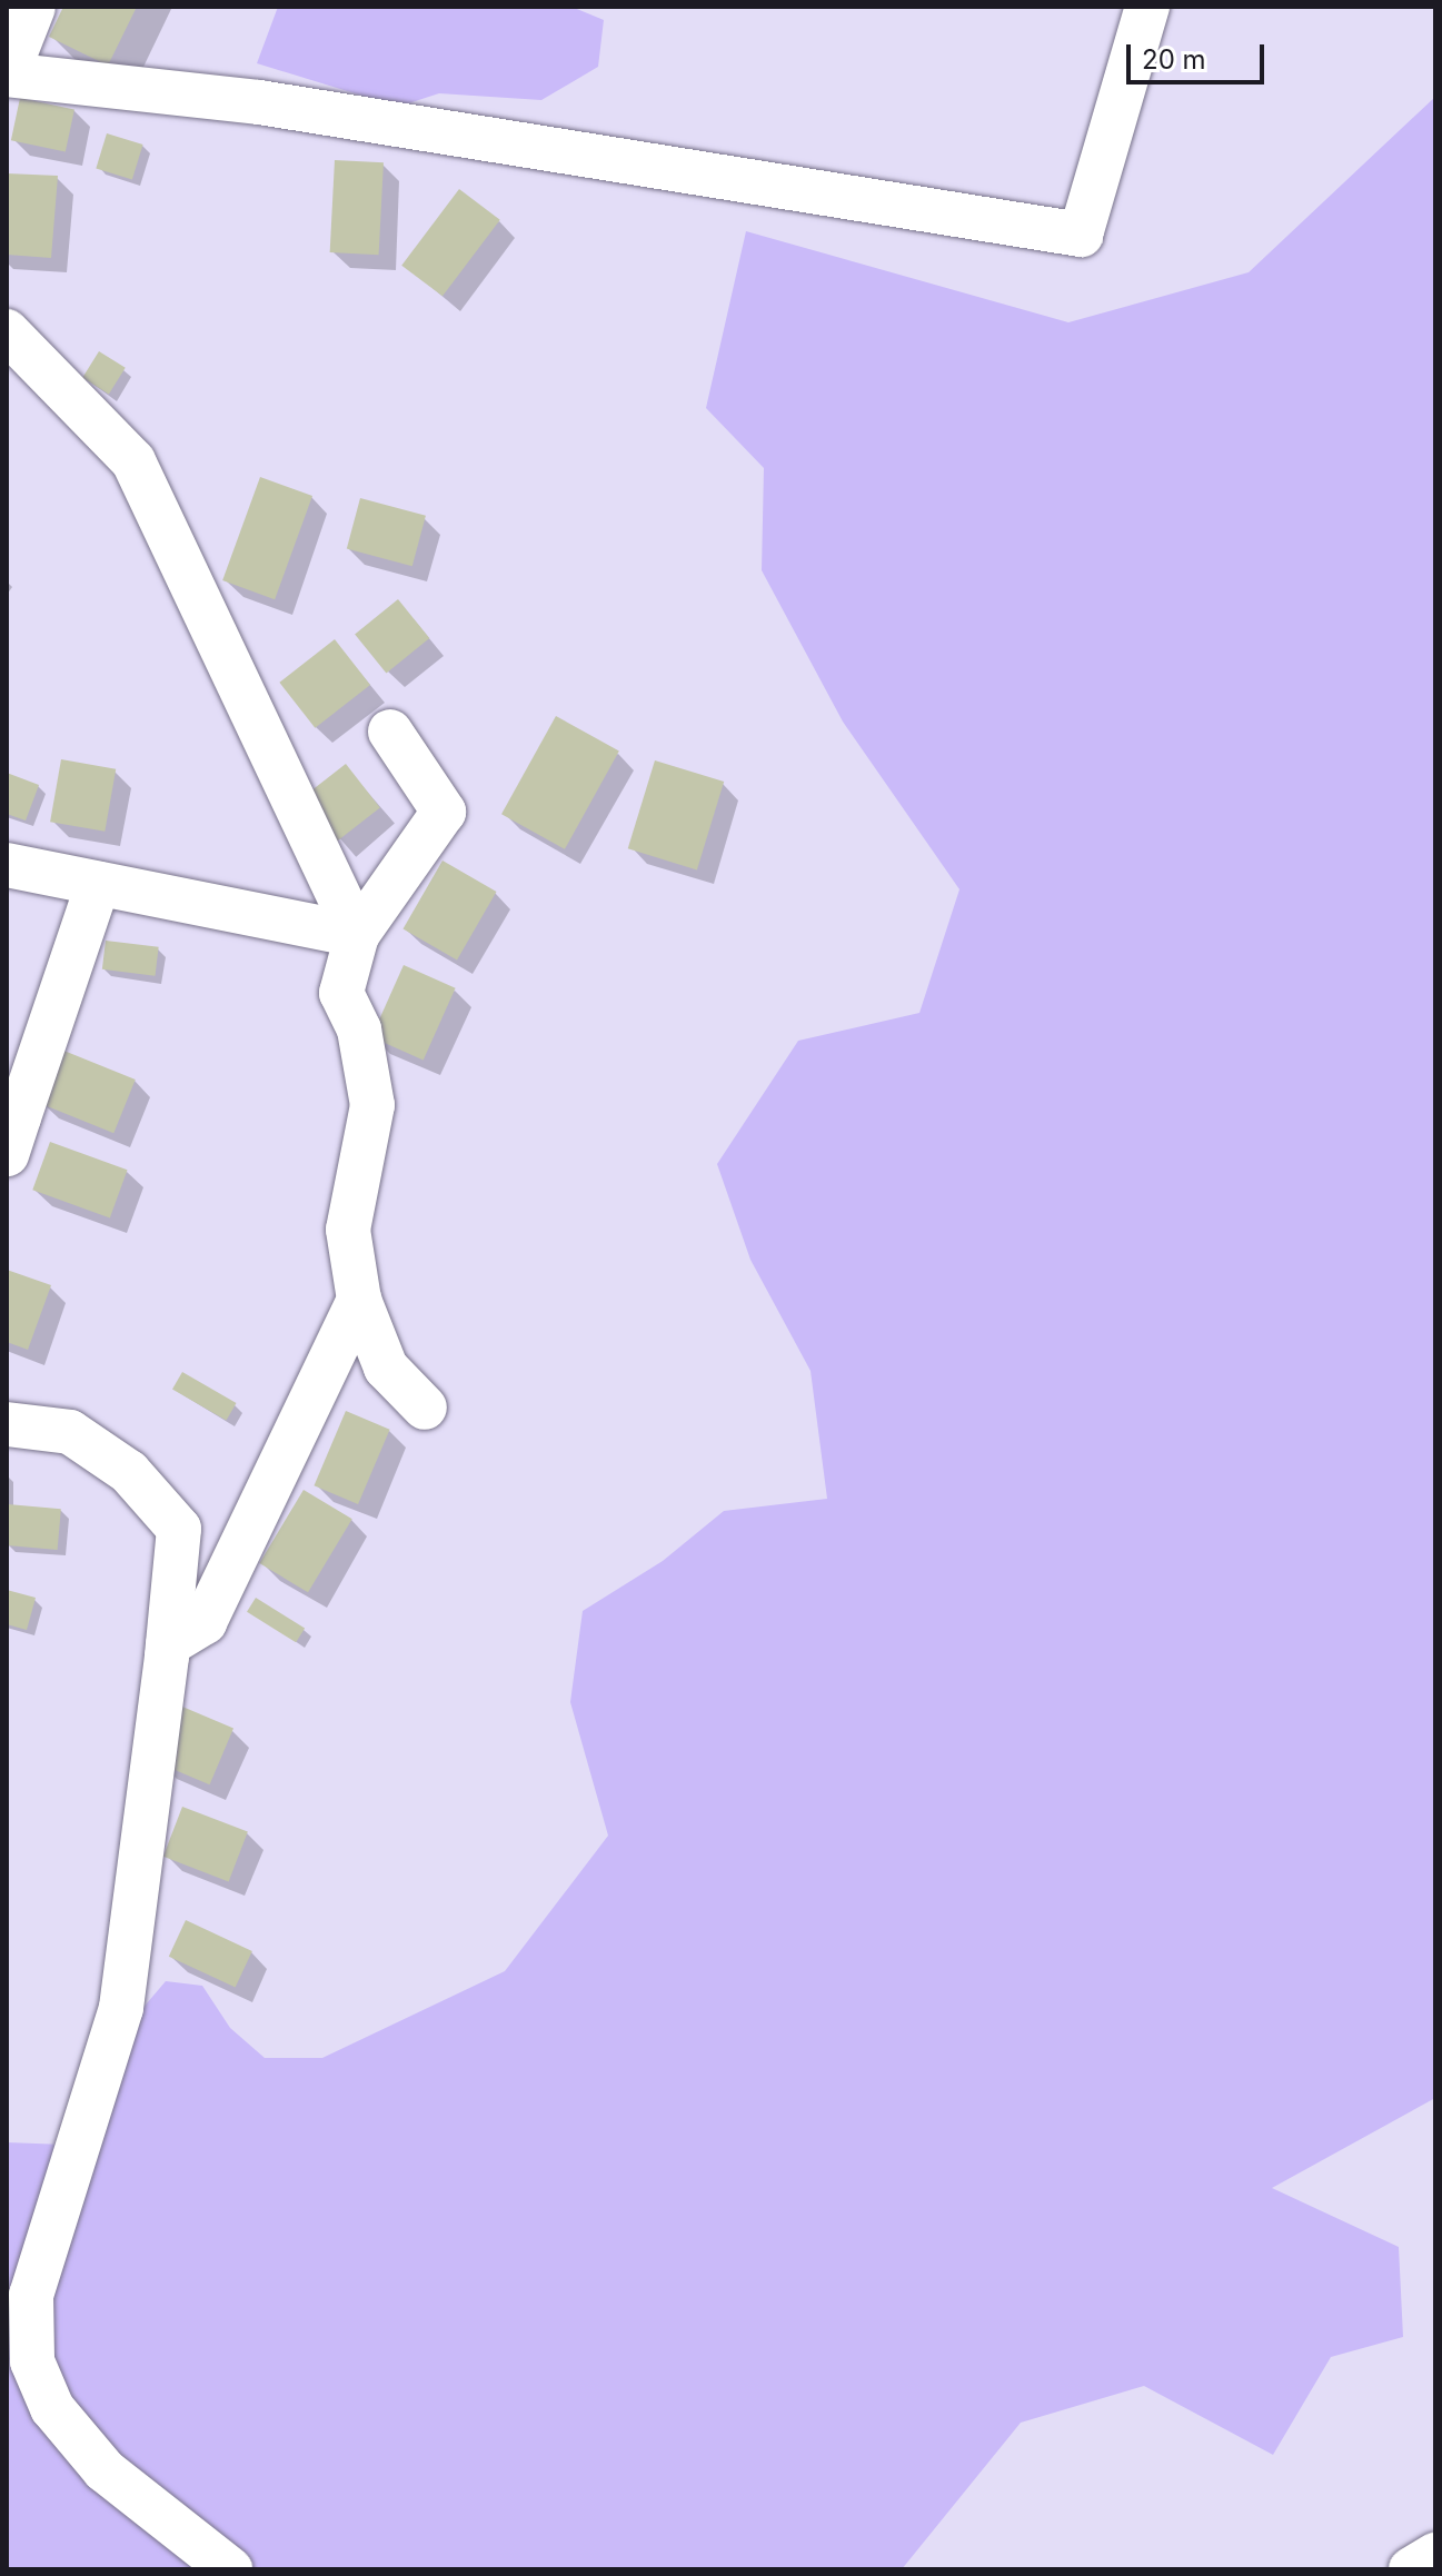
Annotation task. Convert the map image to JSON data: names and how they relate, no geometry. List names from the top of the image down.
{
  "scale_bar": "20 m"
}
